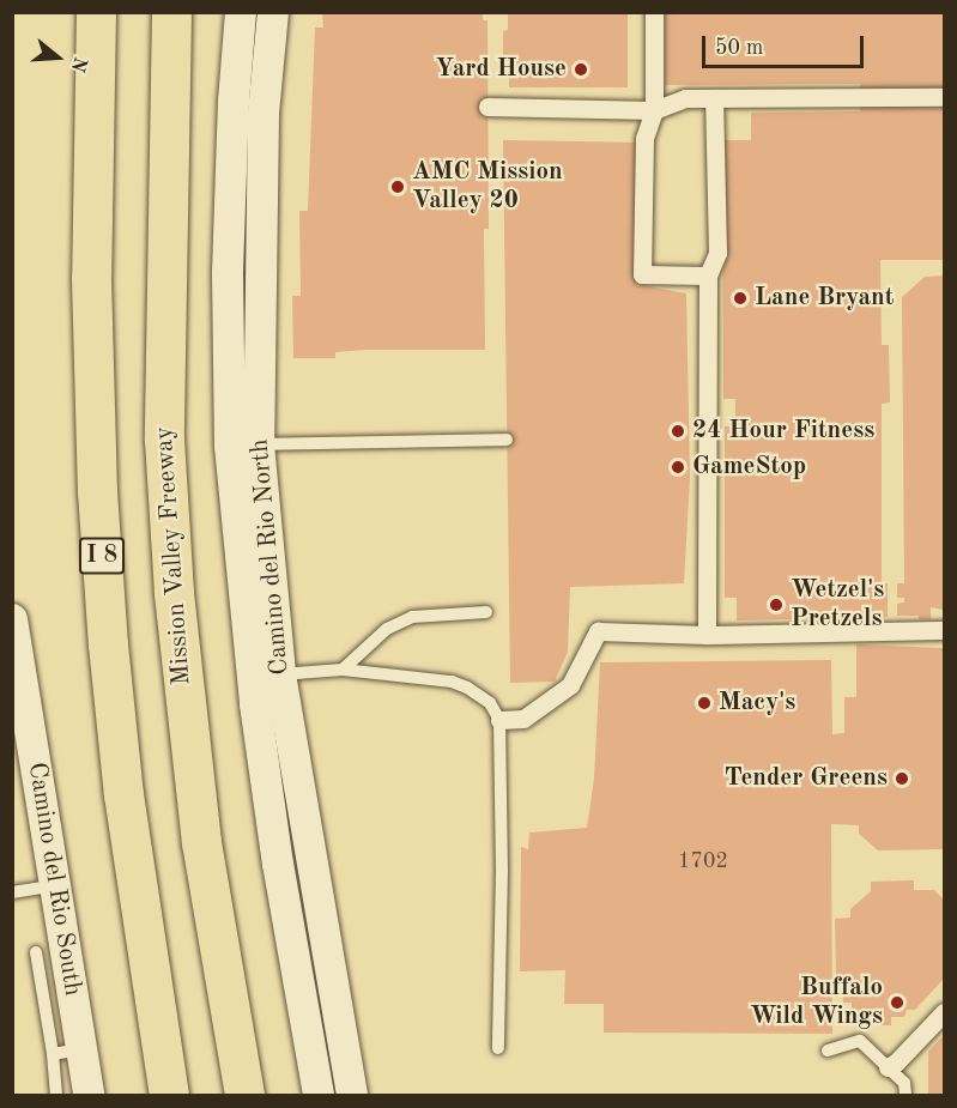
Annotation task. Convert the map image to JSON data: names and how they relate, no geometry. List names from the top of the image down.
{
  "streets": {
    "highway": ["I 8", "Mission Valley Freeway"],
    "street": ["Camino del Rio North", "Camino del Rio South"]
  },
  "places": [
    "Yard House",
    "AMC Mission Valley 20",
    "Lane Bryant",
    "24 Hour Fitness",
    "GameStop",
    "Wetzel's Pretzels",
    "Macy's",
    "Tender Greens",
    "Buffalo Wild Wings"
  ],
  "house_numbers": ["1702"],
  "scale_bar": "50 m",
  "north": "right"
}
